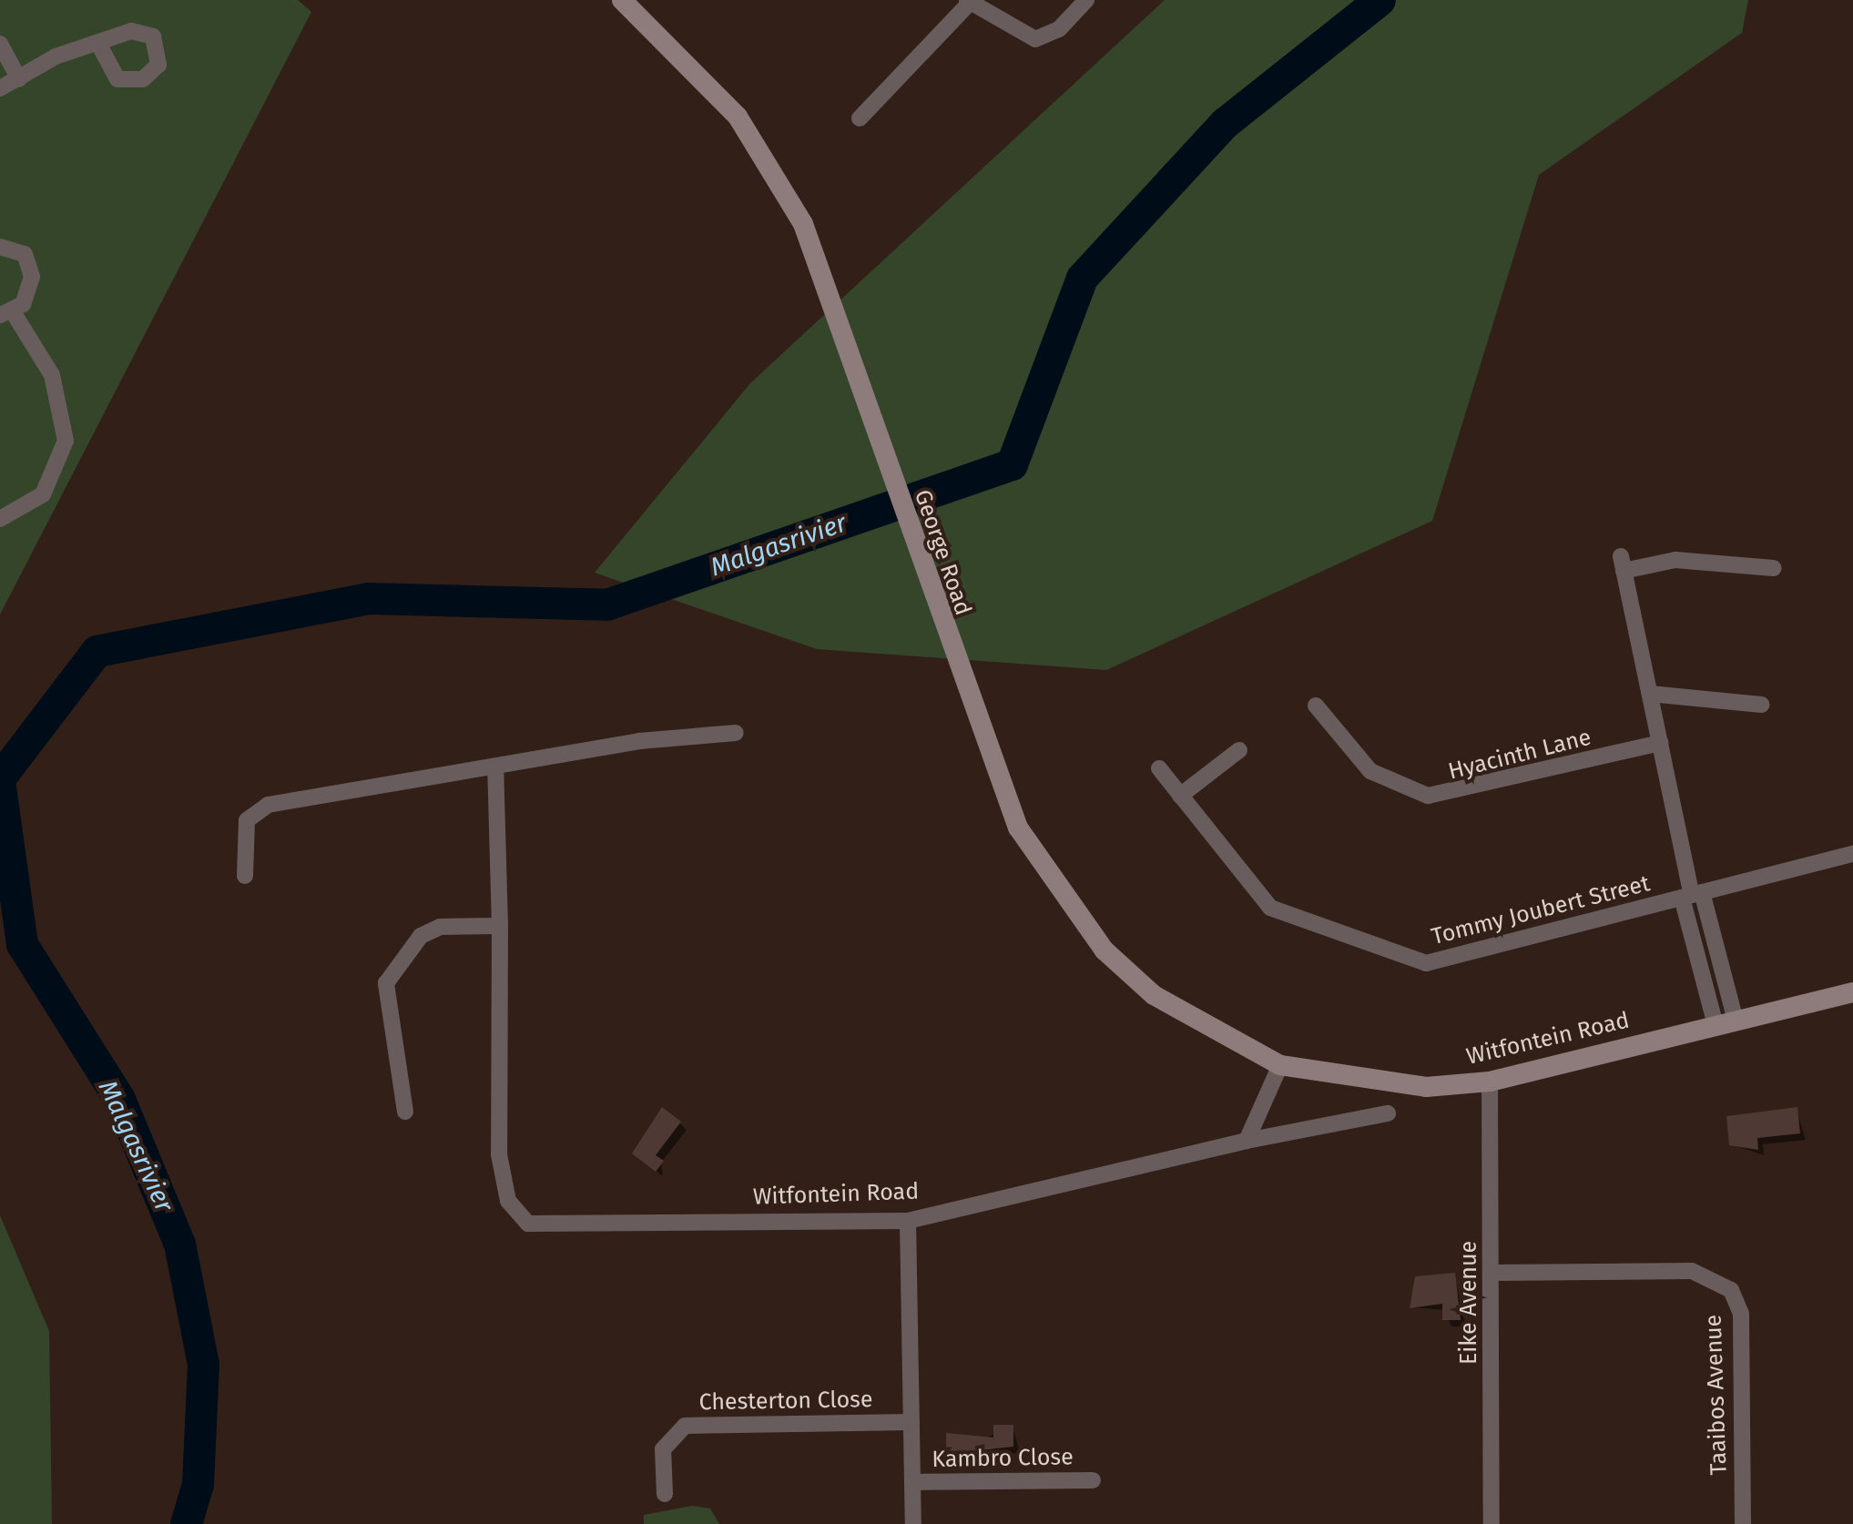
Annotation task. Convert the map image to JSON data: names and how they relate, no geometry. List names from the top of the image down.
{
  "streets": {
    "main road": ["George Road", "Witfontein Road"],
    "street": [
      "Hyacinth Lane",
      "Tommy Joubert Street",
      "Eike Avenue",
      "Taaibos Avenue",
      "Chesterton Close",
      "Kambro Close"
    ]
  },
  "crossings": [
    ["George Road", "Witfontein Road"],
    ["Tommy Joubert Street", "Witfontein Road"],
    ["Witfontein Road", "Eike Avenue"],
    ["Eike Avenue", "Taaibos Avenue"]
  ],
  "water": ["Malgasrivier"]
}
